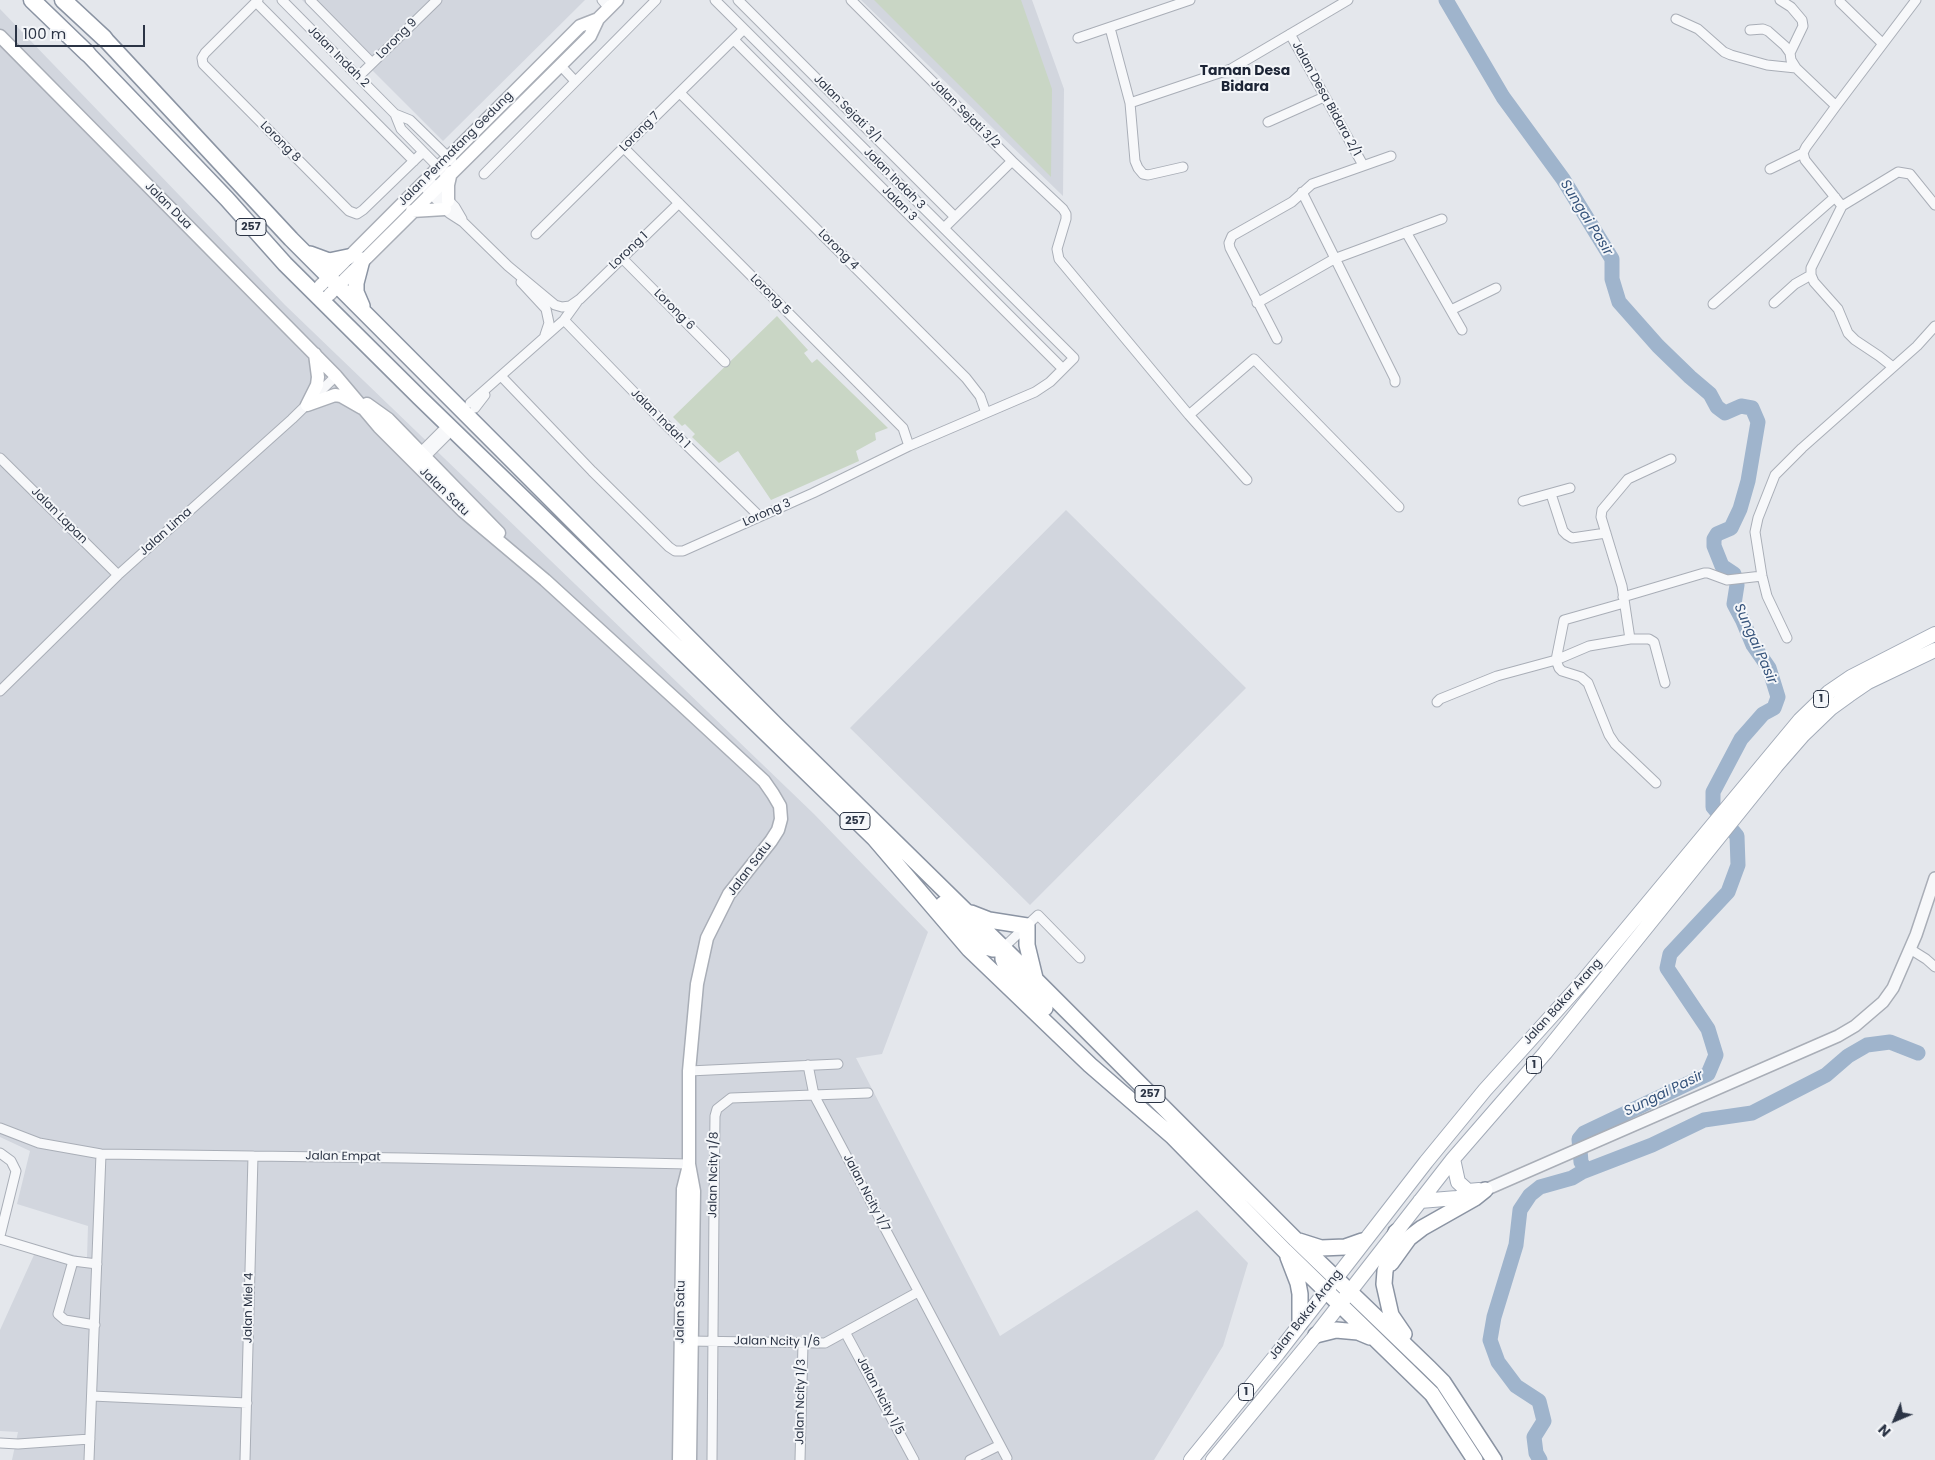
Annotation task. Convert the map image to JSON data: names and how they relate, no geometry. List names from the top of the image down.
{
  "streets": {
    "highway": ["257"],
    "main road": [
      "Jalan Permatang Gedung",
      "Jalan Dua",
      "Jalan Satu",
      "1",
      "Jalan Bakar Arang"
    ],
    "street": [
      "Lorong 9",
      "Jalan Indah 2",
      "Jalan Desa Bidara 2/1",
      "Jalan Sejati 3/1",
      "Jalan Sejati 3/2",
      "Lorong 7",
      "Lorong 8",
      "Jalan Indah 3",
      "Jalan 3",
      "Lorong 4",
      "Lorong 1",
      "Lorong 5",
      "Lorong 6",
      "Jalan Indah 1",
      "Lorong 3",
      "Jalan Lapan",
      "Jalan Lima",
      "Jalan Empat",
      "Jalan Ncity 1/8",
      "Jalan Ncity 1/7",
      "Jalan Miel 4",
      "Jalan Ncity 1/6",
      "Jalan Ncity 1/5",
      "Jalan Ncity 1/3"
    ]
  },
  "crossings": [
    ["Lorong 9", "Jalan Indah 2"],
    ["Jalan Indah 2", "Lorong 8"],
    ["Jalan Indah 2", "Jalan Permatang Gedung"],
    ["Lorong 7", "Jalan Indah 3"],
    ["Lorong 7", "Jalan 3"],
    ["Lorong 7", "Lorong 4"],
    ["Lorong 7", "Lorong 5"],
    ["Jalan Permatang Gedung", "257"],
    ["Jalan Indah 3", "Lorong 3"],
    ["Jalan 3", "Lorong 3"],
    ["Jalan Dua", "Jalan Satu"],
    ["Jalan Dua", "Jalan Lima"],
    ["257", "Jalan Bakar Arang"],
    ["Lorong 4", "Lorong 3"],
    ["Lorong 1", "Lorong 5"],
    ["Lorong 1", "Lorong 6"],
    ["Lorong 1", "Jalan Indah 1"],
    ["Lorong 5", "Lorong 3"],
    ["Jalan Indah 1", "Lorong 3"],
    ["Jalan Satu", "Jalan Lima"],
    ["Jalan Satu", "Jalan Empat"],
    ["Jalan Satu", "Jalan Ncity 1/6"],
    ["Jalan Lapan", "Jalan Lima"],
    ["Jalan Empat", "Jalan Miel 4"],
    ["Jalan Ncity 1/8", "Jalan Ncity 1/7"],
    ["Jalan Ncity 1/8", "Jalan Ncity 1/6"],
    ["Jalan Ncity 1/7", "Jalan Ncity 1/6"],
    ["Jalan Ncity 1/6", "Jalan Ncity 1/5"],
    ["Jalan Ncity 1/6", "Jalan Ncity 1/3"]
  ],
  "districts": ["Taman Desa Bidara"],
  "water": ["Sungai Pasir"],
  "scale_bar": "100 m",
  "north": "bottom left"
}
